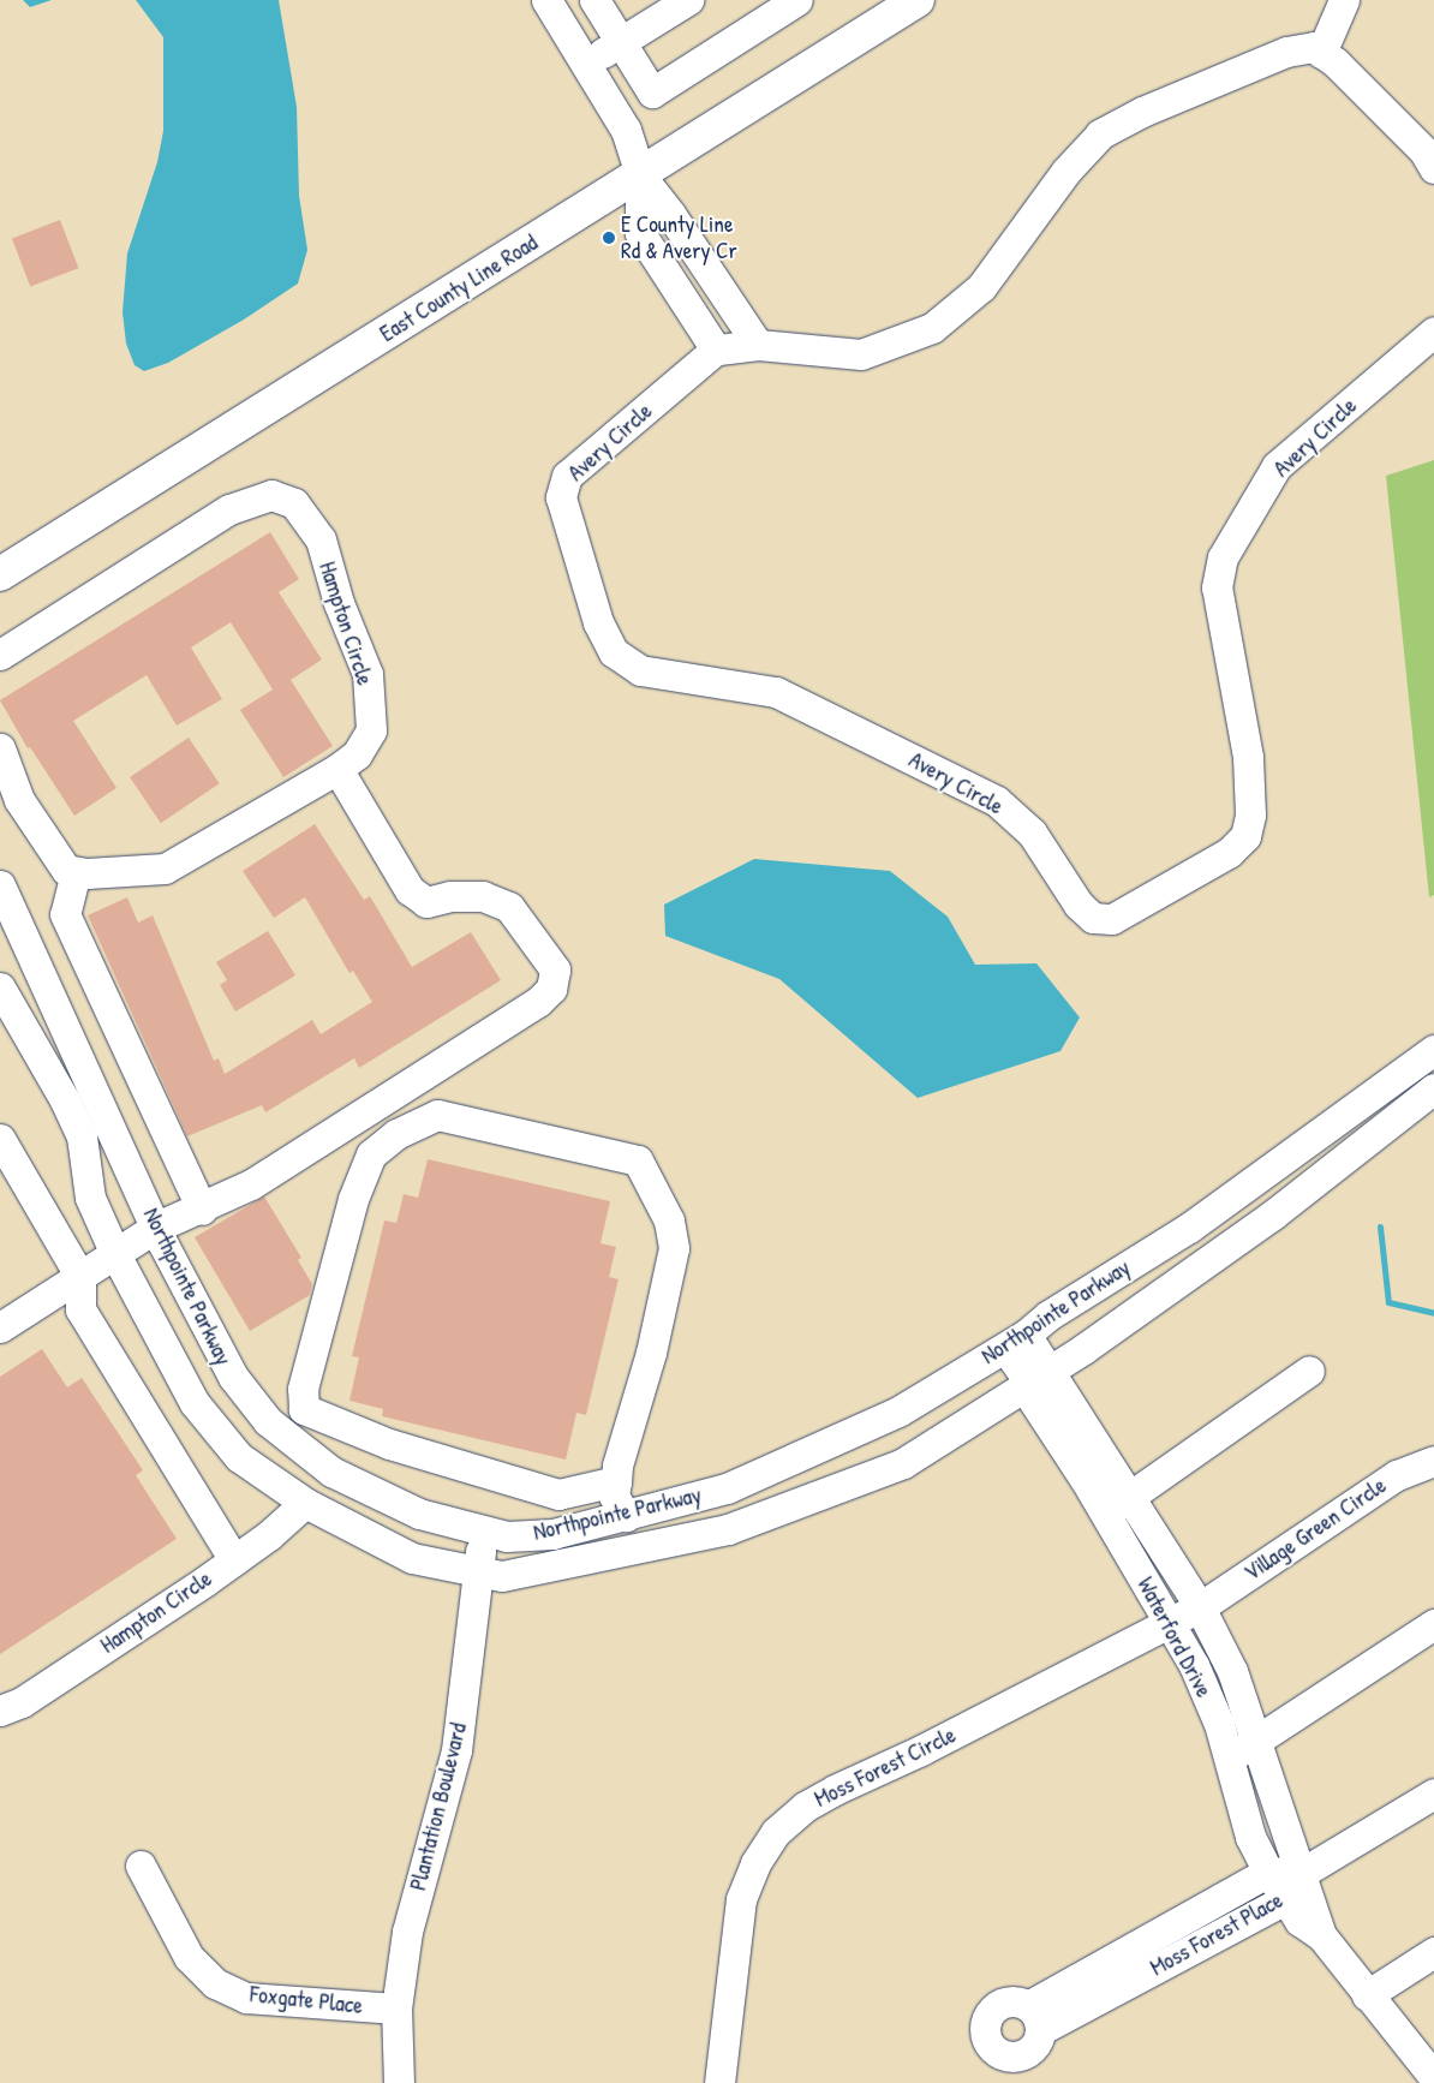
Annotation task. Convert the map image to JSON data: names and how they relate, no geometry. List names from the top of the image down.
{
  "streets": {
    "main road": ["East County Line Road"],
    "street": [
      "Avery Circle",
      "Hampton Circle",
      "Northpointe Parkway",
      "Village Green Circle",
      "Waterford Drive",
      "Moss Forest Circle",
      "Plantation Boulevard",
      "Moss Forest Place",
      "Foxgate Place"
    ]
  },
  "crossings": [
    ["Hampton Circle", "Northpointe Parkway"],
    ["Northpointe Parkway", "Waterford Drive"],
    ["Northpointe Parkway", "Plantation Boulevard"],
    ["Village Green Circle", "Waterford Drive"],
    ["Village Green Circle", "Moss Forest Circle"],
    ["Waterford Drive", "Moss Forest Circle"],
    ["Waterford Drive", "Moss Forest Place"],
    ["Plantation Boulevard", "Foxgate Place"]
  ],
  "places": ["E County Line Rd & Avery Cr"]
}
